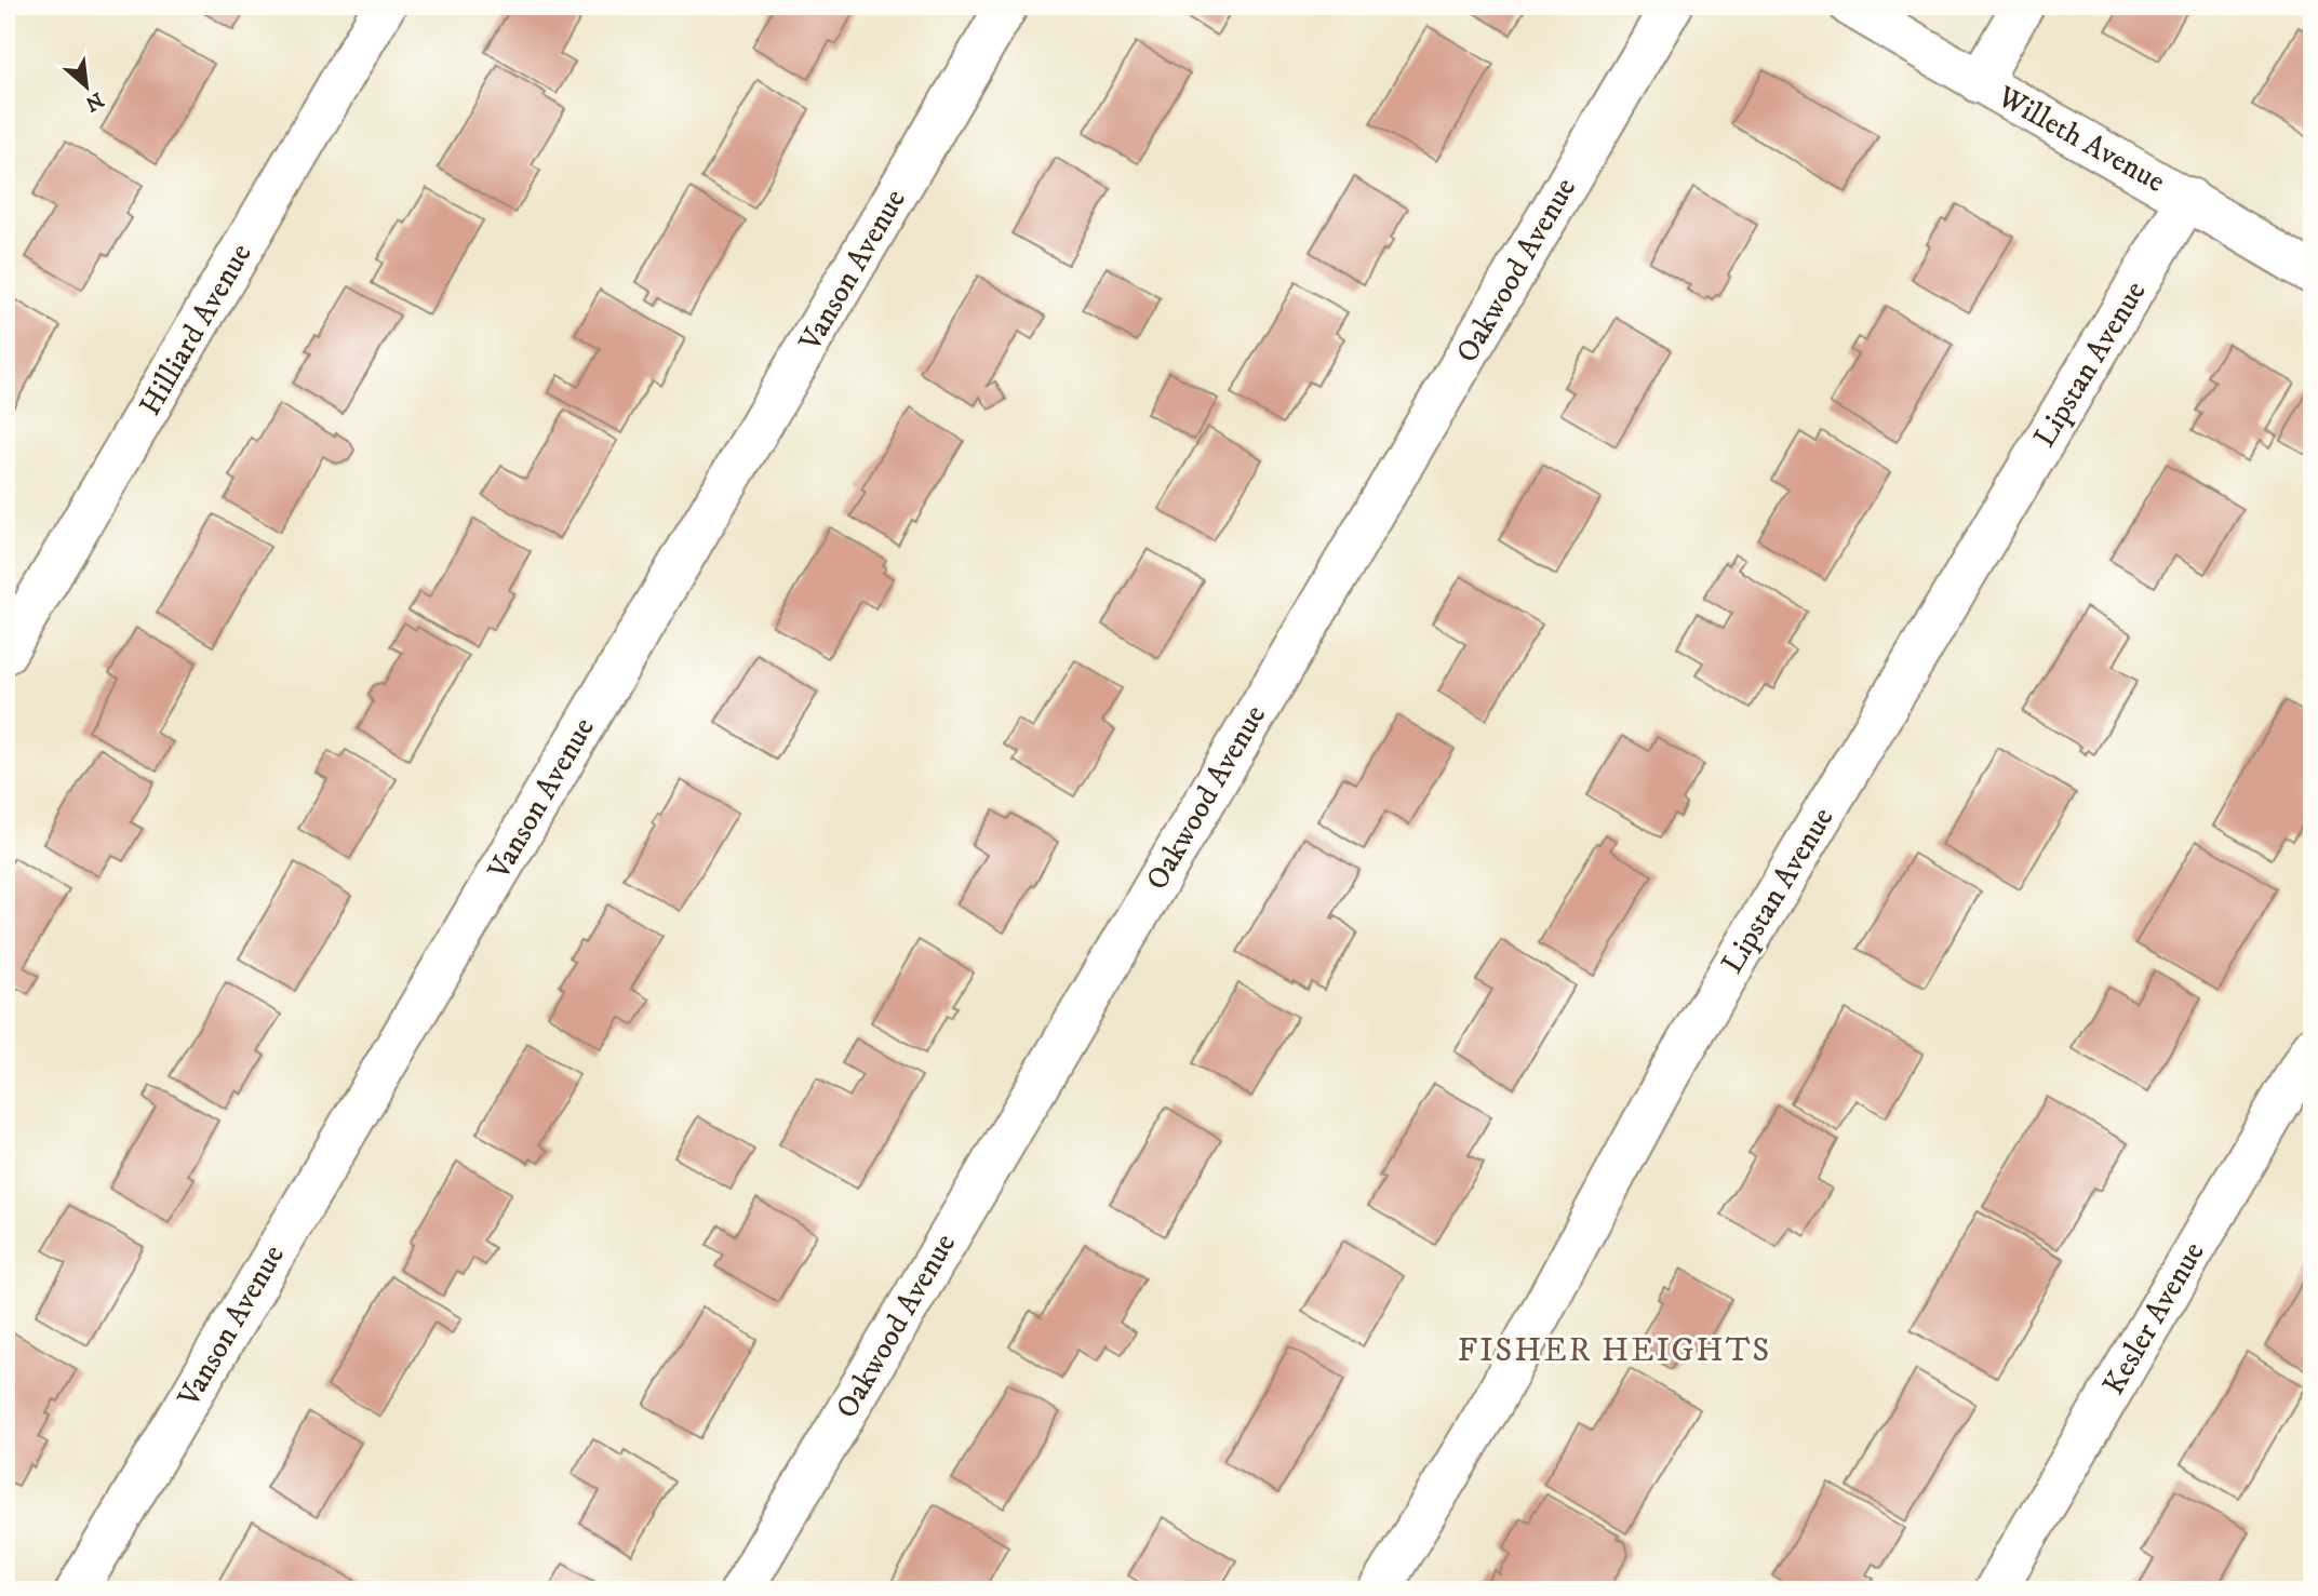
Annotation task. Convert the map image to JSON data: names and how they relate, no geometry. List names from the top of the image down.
{
  "streets": {
    "street": [
      "Willeth Avenue",
      "Vanson Avenue",
      "Oakwood Avenue",
      "Hilliard Avenue",
      "Lipstan Avenue",
      "Kesler Avenue"
    ]
  },
  "crossings": [
    ["Willeth Avenue", "Lipstan Avenue"]
  ],
  "districts": ["FISHER HEIGHTS"],
  "north": "bottom right"
}
